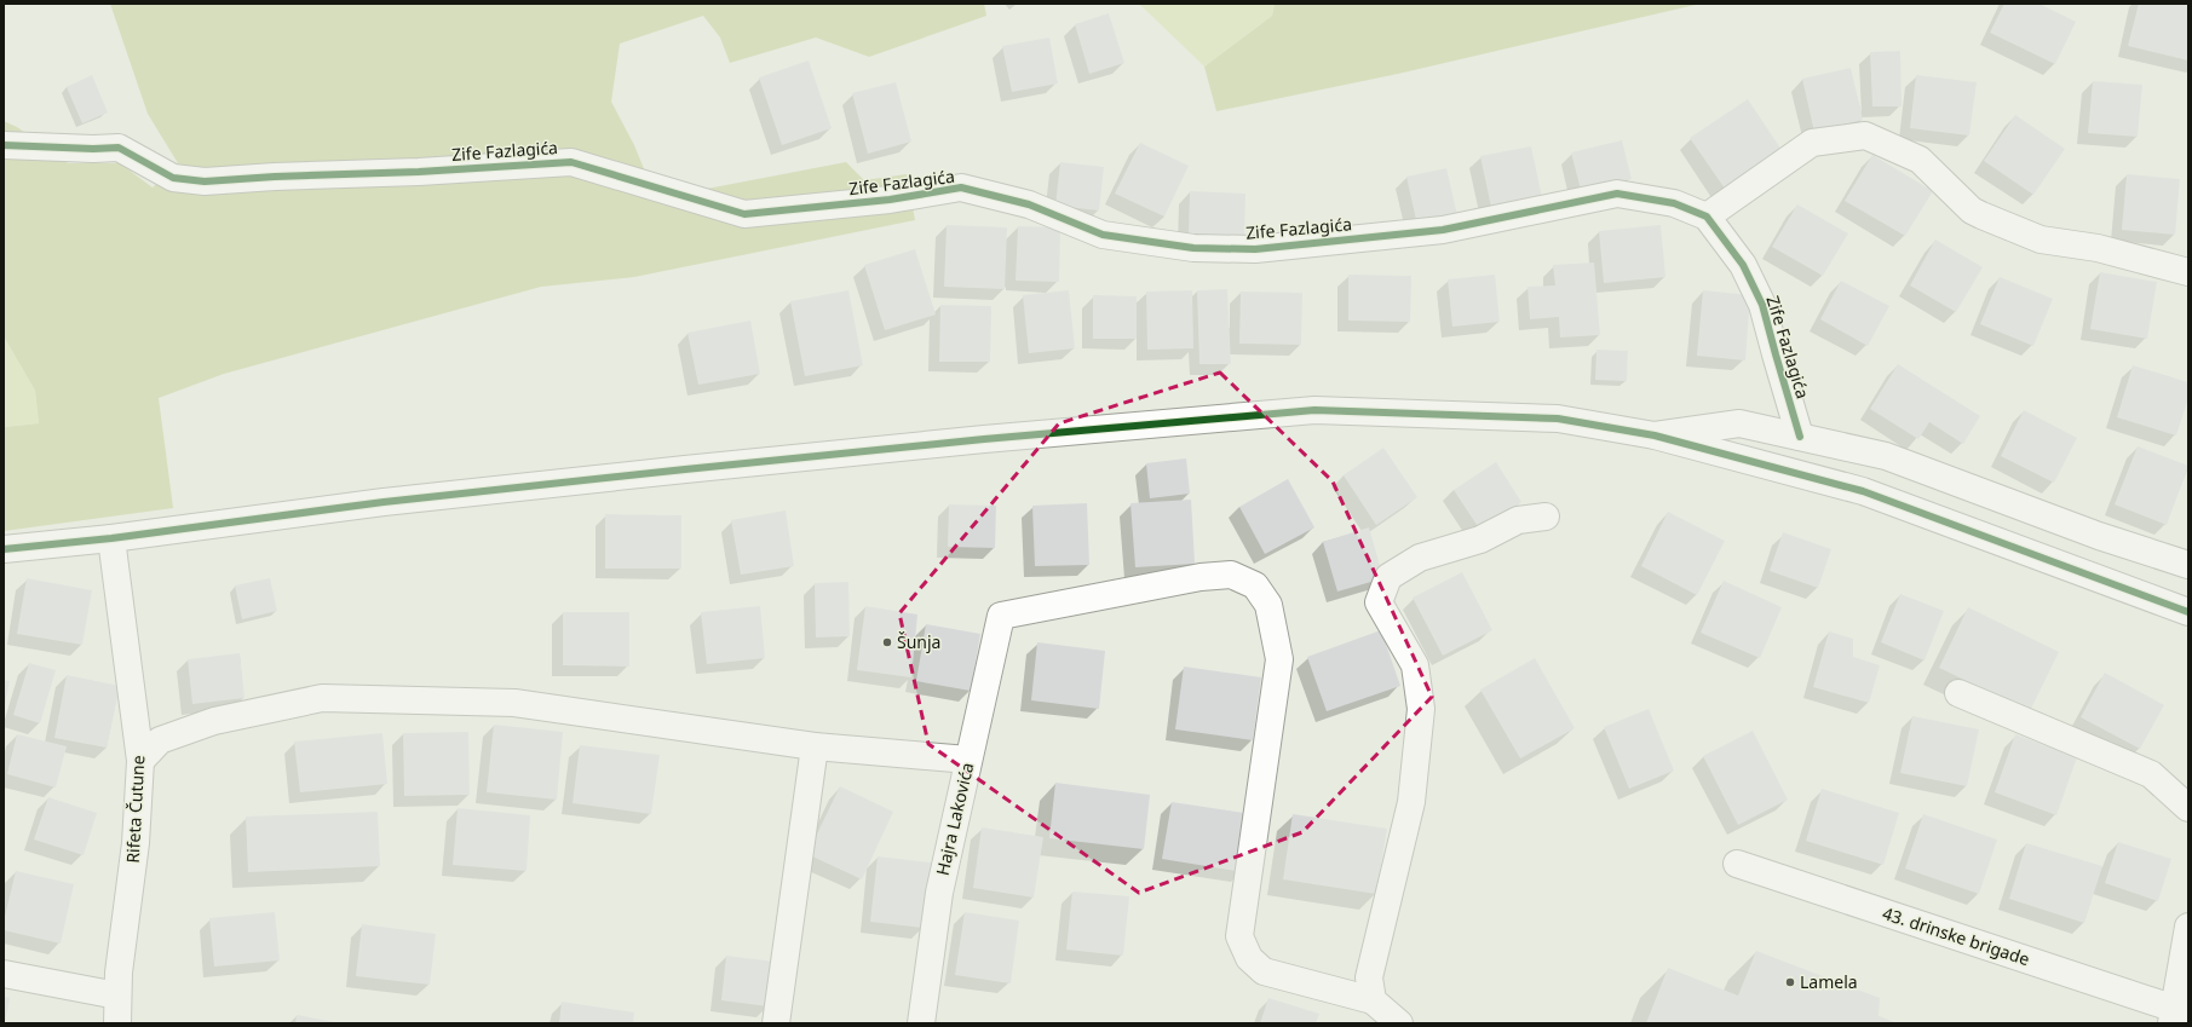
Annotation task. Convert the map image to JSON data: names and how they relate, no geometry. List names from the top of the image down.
{
  "streets": {
    "street": [
      "Zife Fazlagića",
      "Rifeta Čutune",
      "Hajra Lakovića",
      "43. drinske brigade"
    ]
  },
  "places": ["Šunja", "Lamela"]
}
